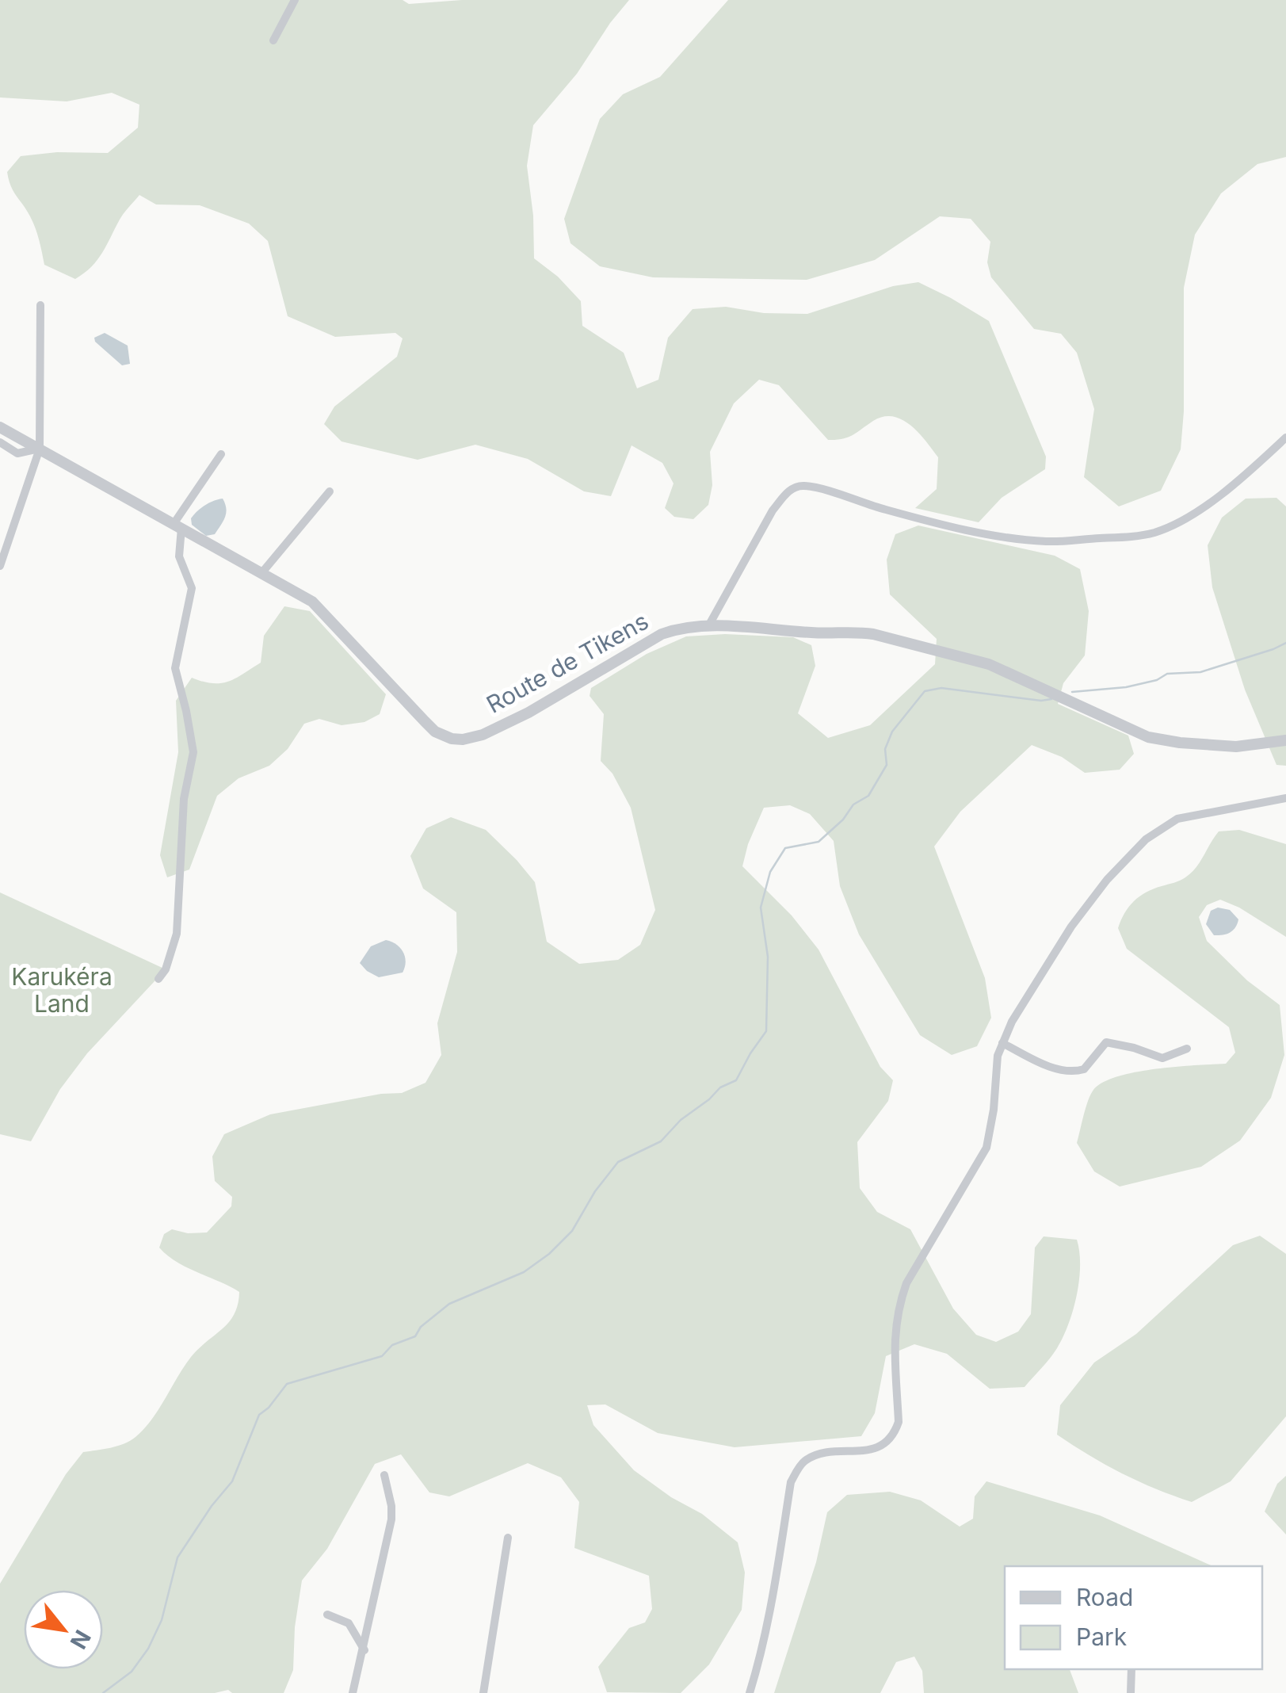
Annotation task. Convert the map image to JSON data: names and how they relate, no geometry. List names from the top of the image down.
{
  "streets": {
    "street": ["Route de Tikens"]
  },
  "parks": ["Karukéra Land"],
  "legend": ["Road", "Park"],
  "north": "bottom right"
}
